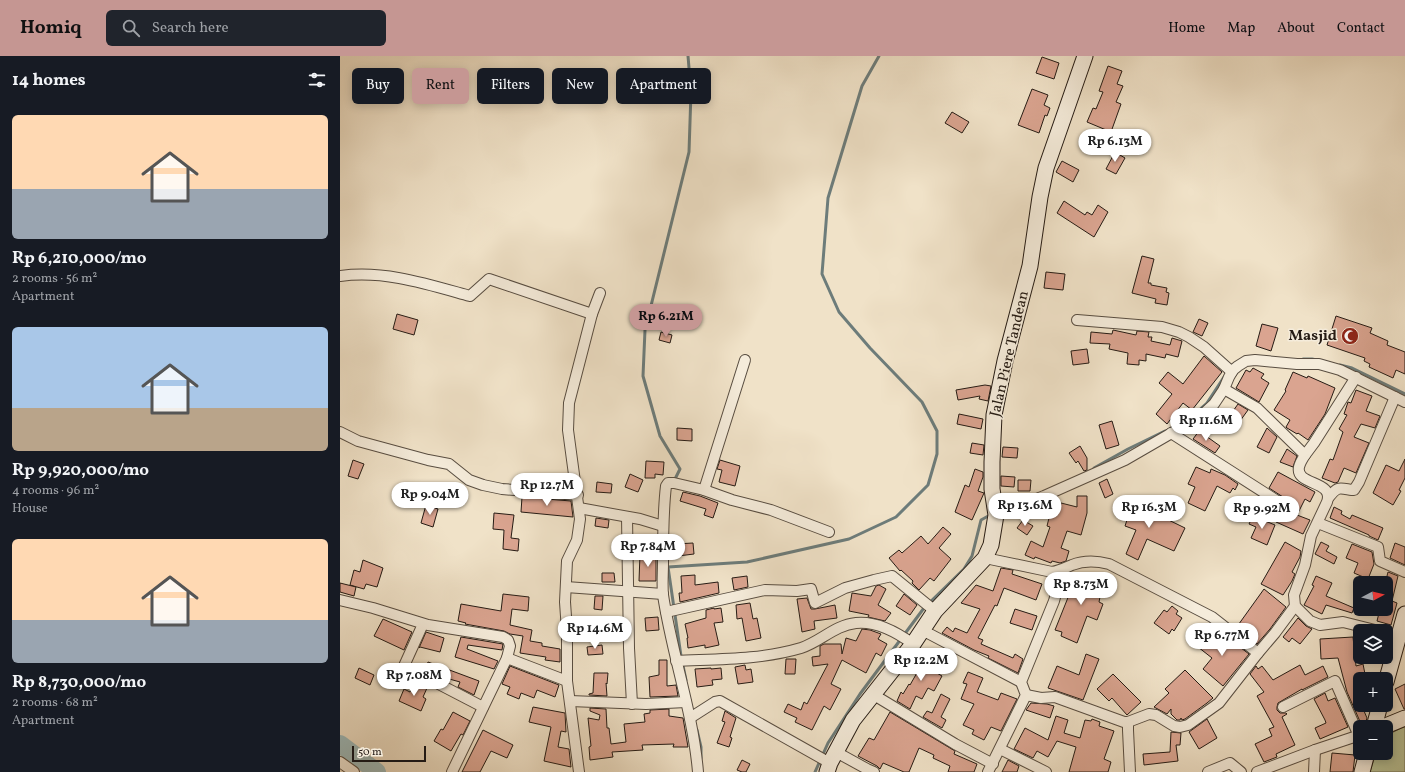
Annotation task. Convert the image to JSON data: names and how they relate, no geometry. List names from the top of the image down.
{
  "streets": {
    "street": ["Jalan Piere Tandean"]
  },
  "places": {
    "mosque": ["Masjid"]
  },
  "scale_bar": "50 m",
  "north": "right",
  "page": {
    "header": "Homiq",
    "search": "Search here",
    "nav": [
      "Home",
      "Map",
      "About",
      "Contact"
    ],
    "heading": "14 homes",
    "chip": [
      "Buy",
      "Rent",
      "Filters",
      "New",
      "Apartment"
    ],
    "list": [
      {
        "name": "Rp 6,210,000/mo",
        "note": "2 rooms · 56 m² · Apartment"
      },
      {
        "name": "Rp 9,920,000/mo",
        "note": "4 rooms · 96 m² · House"
      },
      {
        "name": "Rp 8,730,000/mo",
        "note": "2 rooms · 68 m² · Apartment"
      }
    ],
    "price": [
      "Rp 6.13M",
      "Rp 6.21M",
      "Rp 11.6M",
      "Rp 12.7M",
      "Rp 9.04M",
      "Rp 13.6M",
      "Rp 16.3M",
      "Rp 9.92M",
      "Rp 7.84M",
      "Rp 8.73M",
      "Rp 14.6M",
      "Rp 6.77M",
      "Rp 12.2M",
      "Rp 7.08M"
    ],
    "map_buttons": ["+", "−"],
    "scale": "50 m"
  }
}
